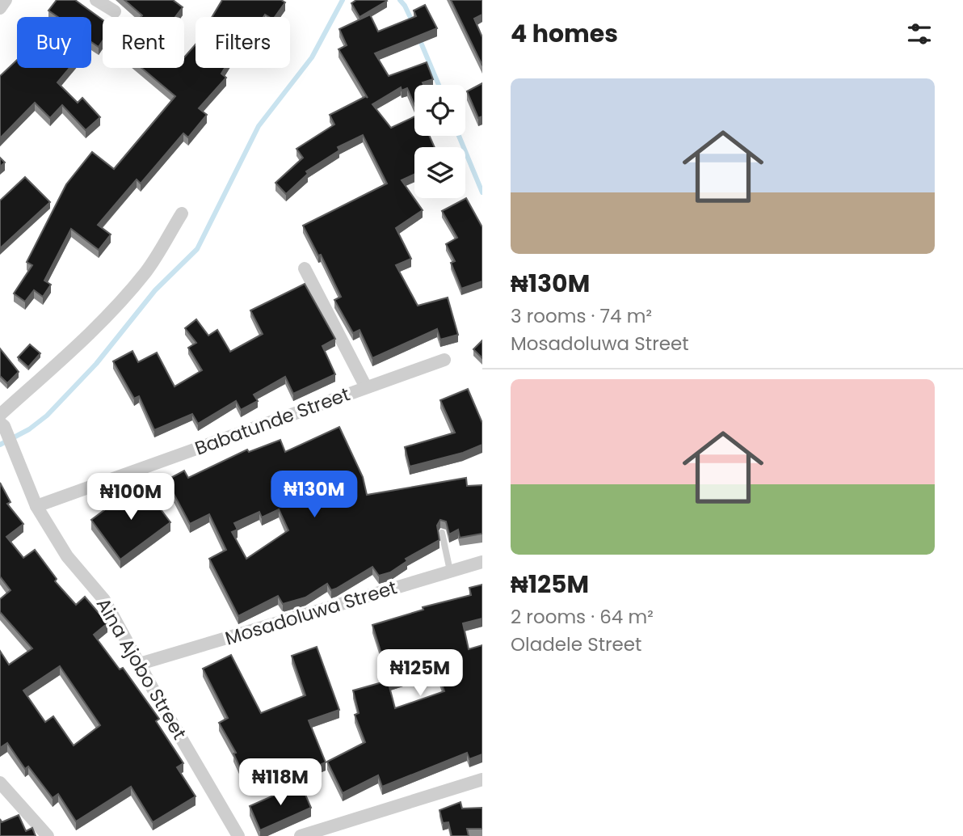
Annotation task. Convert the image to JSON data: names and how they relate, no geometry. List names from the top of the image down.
{
  "streets": {
    "street": ["Babatunde Street", "Mosadoluwa Street", "Aina Ajobo Street"]
  },
  "crossings": [
    ["Babatunde Street", "Aina Ajobo Street"],
    ["Mosadoluwa Street", "Aina Ajobo Street"]
  ],
  "page": {
    "heading": "4 homes",
    "chip": ["Buy", "Rent", "Filters"],
    "list": [
      {
        "name": "₦130M",
        "note": "3 rooms · 74 m² · Mosadoluwa Street"
      },
      {
        "name": "₦125M",
        "note": "2 rooms · 64 m² · Oladele Street"
      }
    ],
    "price": [
      "₦130M",
      "₦100M",
      "₦125M",
      "₦118M"
    ]
  }
}
